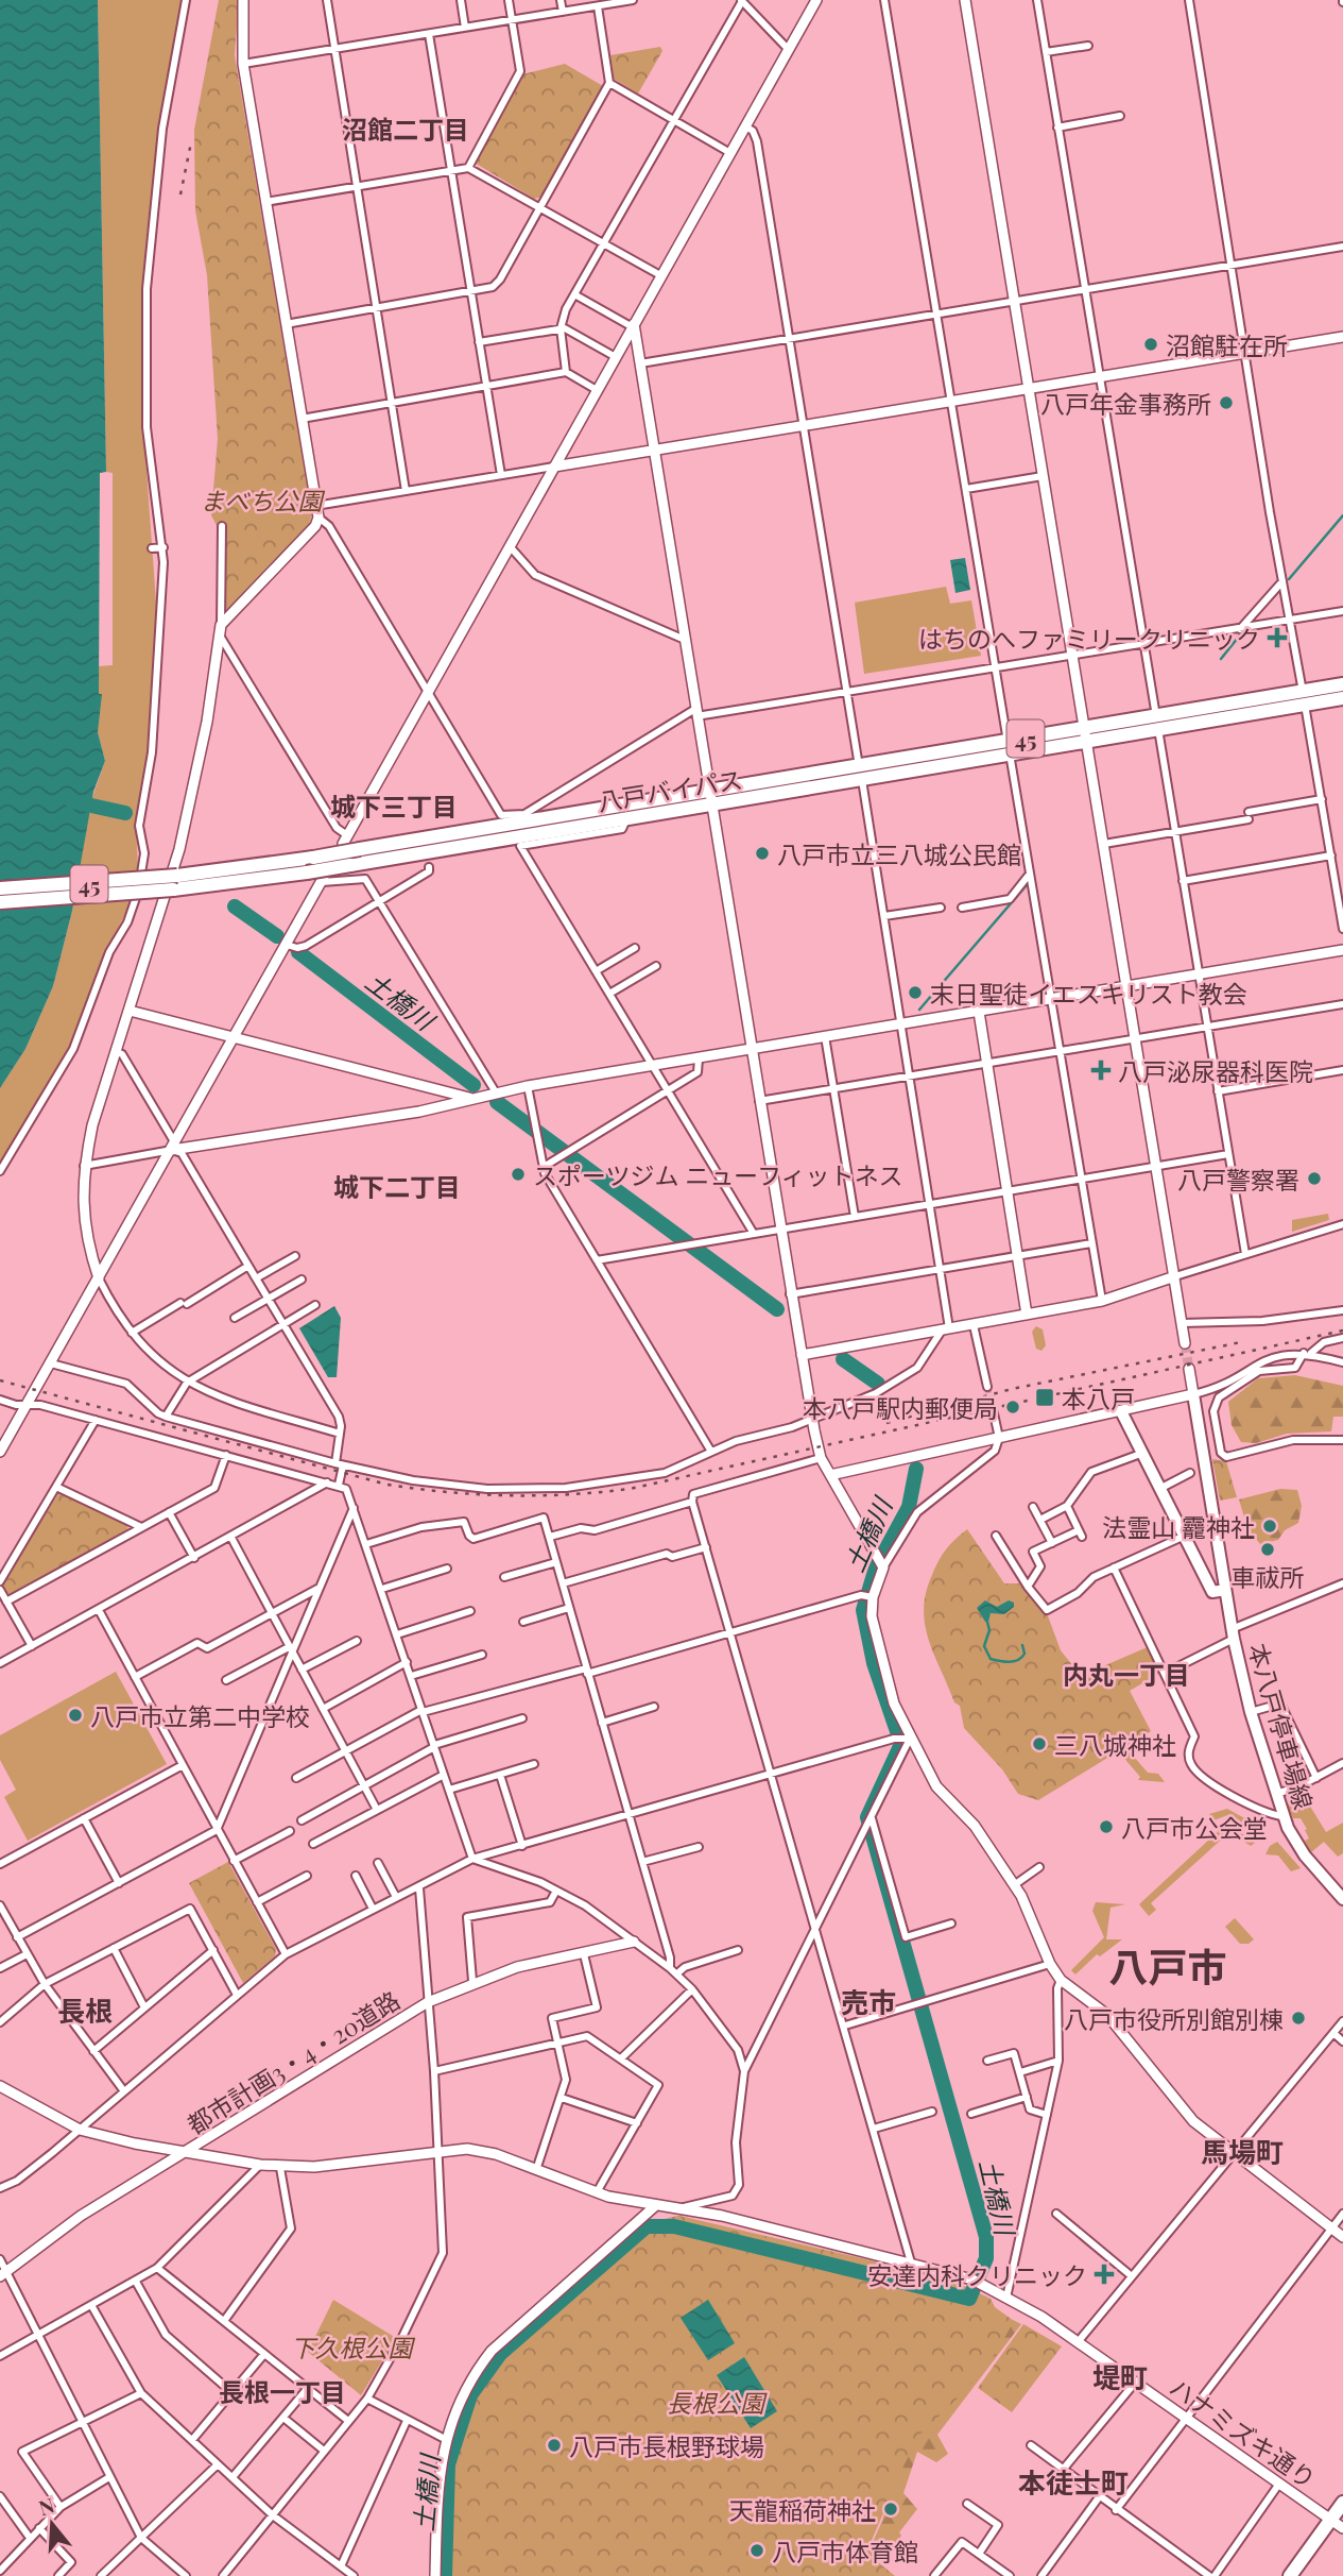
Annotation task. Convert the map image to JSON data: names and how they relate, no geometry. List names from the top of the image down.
{
  "streets": {
    "highway": ["45", "八戸バイパス"],
    "main road": ["本八戸停車場線"],
    "street": ["都市計画3・4・20道路", "ハナミズキ通り"]
  },
  "crossings": [
    ["都市計画3・4・20道路", "ハナミズキ通り"]
  ],
  "districts": [
    "沼館二丁目",
    "城下三丁目",
    "城下二丁目",
    "内丸一丁目",
    "八戸市",
    "売市",
    "長根",
    "馬場町",
    "堤町",
    "長根一丁目",
    "本徒士町"
  ],
  "water": ["土橋川"],
  "parks": ["まべち公園", "下久根公園", "長根公園"],
  "places": {
    "other": [
      "沼館駐在所",
      "八戸年金事務所",
      "八戸市立三八城公民館",
      "末日聖徒イエスキリスト教会",
      "スポーツジム ニューフィットネス",
      "八戸警察署",
      "本八戸駅内郵便局",
      "法霊山 龗神社",
      "車祓所",
      "八戸市立第二中学校",
      "三八城神社",
      "八戸市公会堂",
      "八戸市役所別館別棟",
      "八戸市長根野球場",
      "天龍稲荷神社",
      "八戸市体育館"
    ],
    "health": ["はちのへファミリークリニック", "八戸泌尿器科医院", "安達内科クリニック"],
    "transit": ["本八戸"]
  },
  "north": "top"
}
